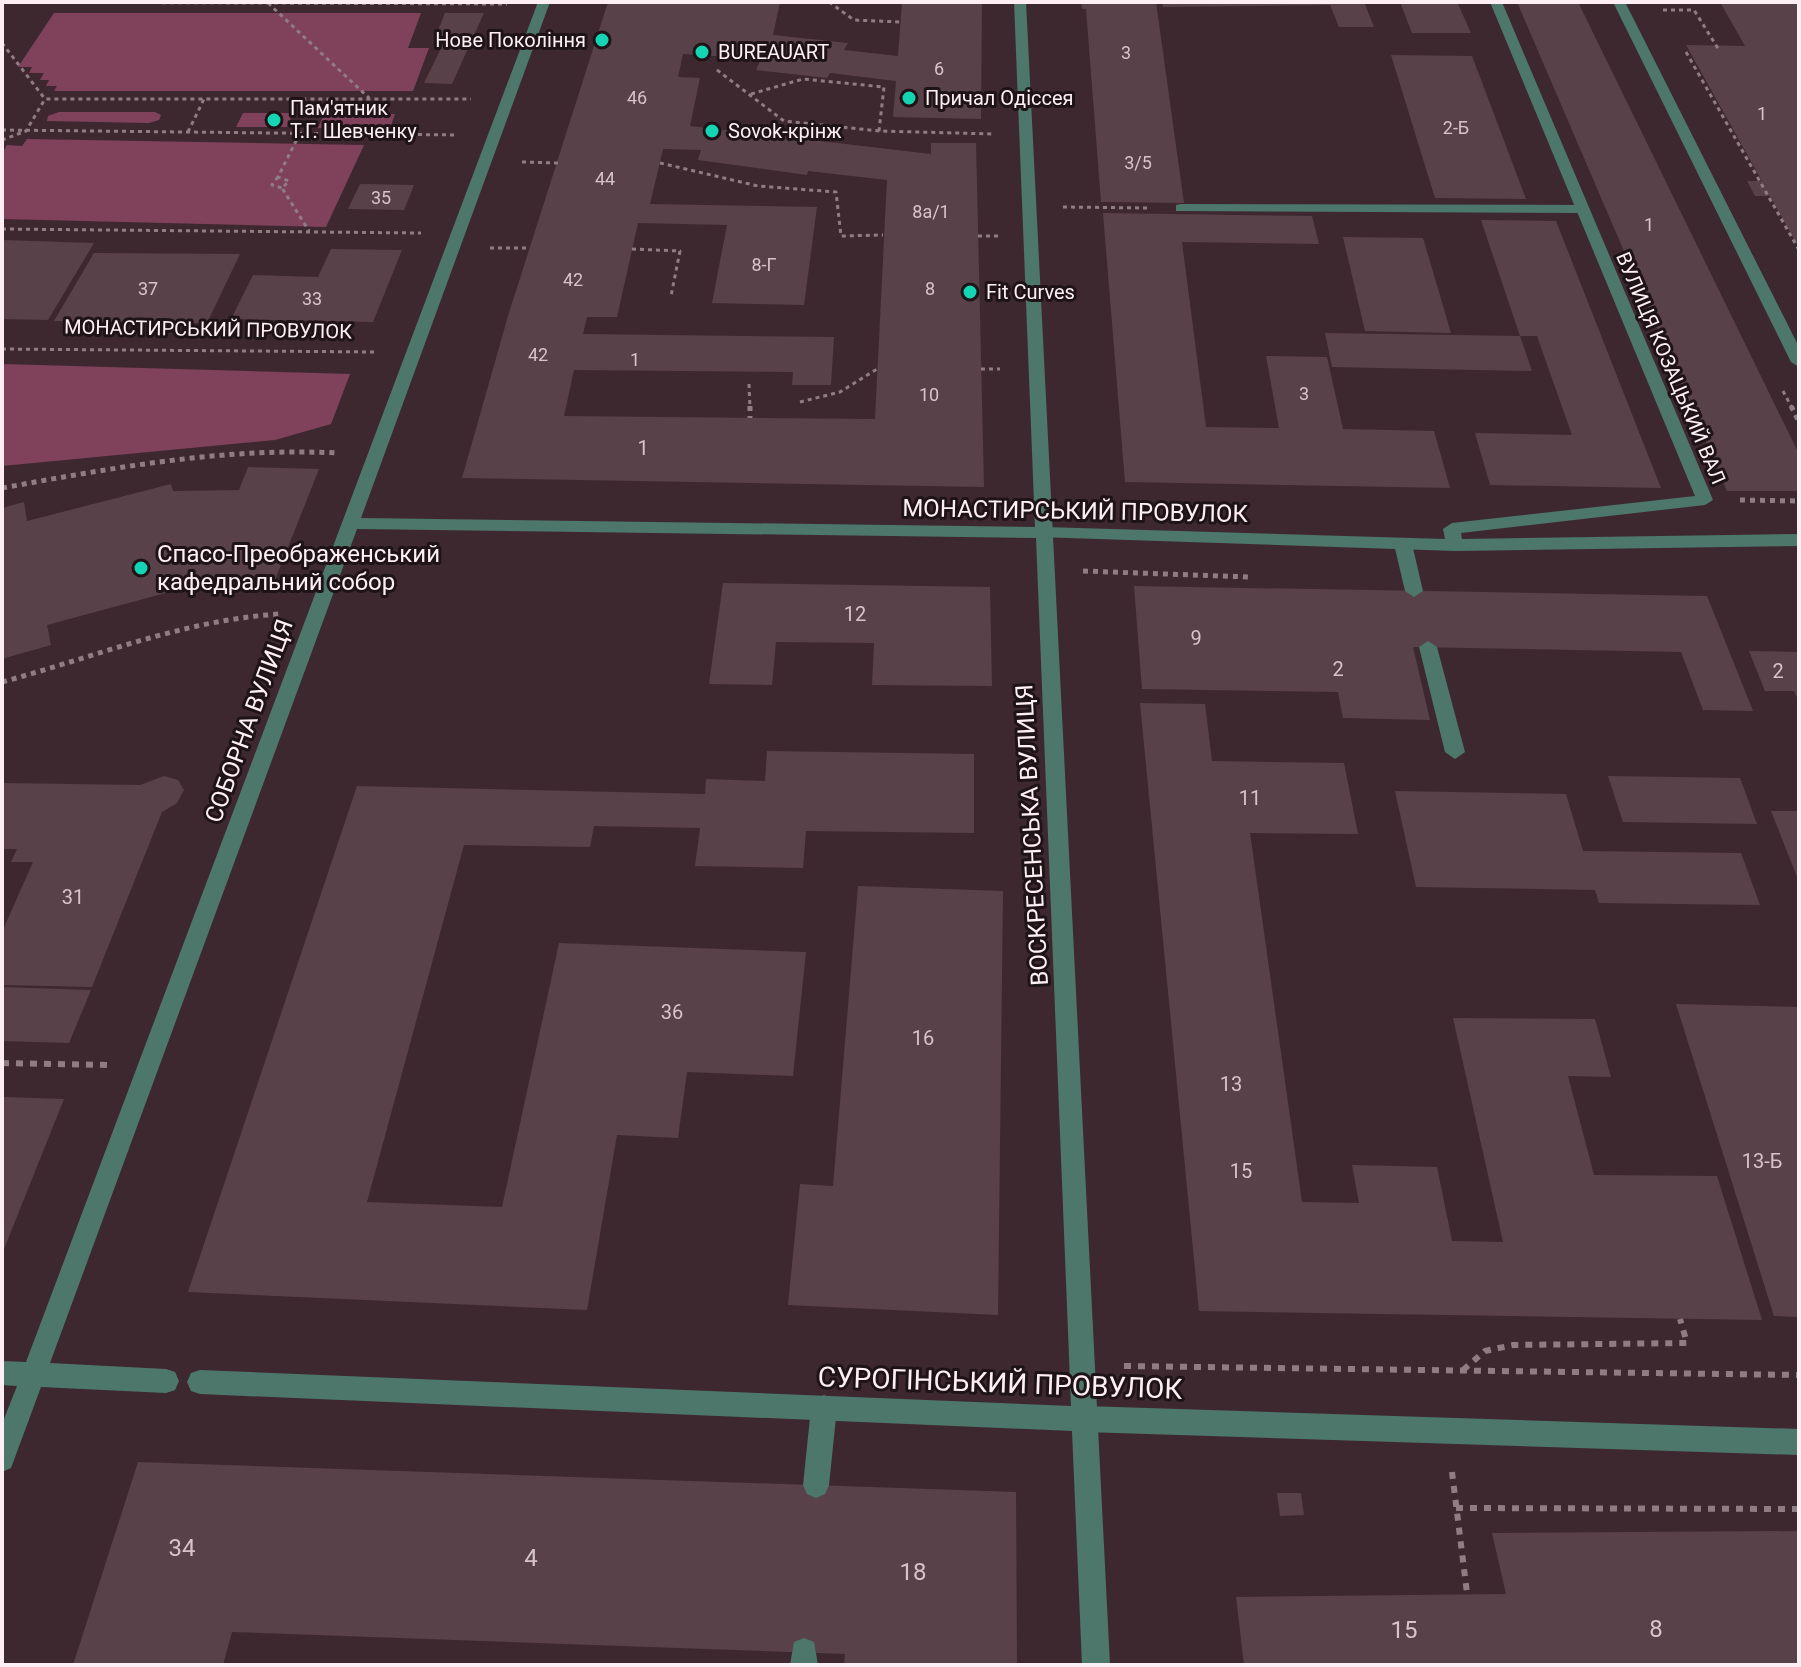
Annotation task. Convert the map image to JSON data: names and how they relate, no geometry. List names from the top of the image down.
{
  "streets": {
    "street": [
      "МОНАСТИРСЬКИЙ ПРОВУЛОК",
      "ВУЛИЦЯ КОЗАЦЬКИЙ ВАЛ",
      "СОБОРНА ВУЛИЦЯ",
      "ВОСКРЕСЕНСЬКА ВУЛИЦЯ",
      "СУРОГІНСЬКИЙ ПРОВУЛОК"
    ]
  },
  "crossings": [
    ["МОНАСТИРСЬКИЙ ПРОВУЛОК", "ВУЛИЦЯ КОЗАЦЬКИЙ ВАЛ"],
    ["МОНАСТИРСЬКИЙ ПРОВУЛОК", "СОБОРНА ВУЛИЦЯ"],
    ["МОНАСТИРСЬКИЙ ПРОВУЛОК", "ВОСКРЕСЕНСЬКА ВУЛИЦЯ"],
    ["ВОСКРЕСЕНСЬКА ВУЛИЦЯ", "СУРОГІНСЬКИЙ ПРОВУЛОК"]
  ],
  "places": [
    "Нове Покоління",
    "BUREAUART",
    "Причал Одіссея",
    "Пам'ятник Т.Г. Шевченку",
    "Sovok-крінж",
    "Fit Curves",
    "Спасо-Преображенський кафедральний собор"
  ],
  "house_numbers": [
    "3",
    "6",
    "46",
    "1",
    "2-Б",
    "3/5",
    "44",
    "35",
    "8а/1",
    "1",
    "8-Г",
    "42",
    "37",
    "8",
    "33",
    "42",
    "1",
    "3",
    "10",
    "1",
    "12",
    "9",
    "2",
    "2",
    "11",
    "31",
    "36",
    "16",
    "13",
    "13-Б",
    "15",
    "34",
    "4",
    "18",
    "8",
    "15"
  ]
}
